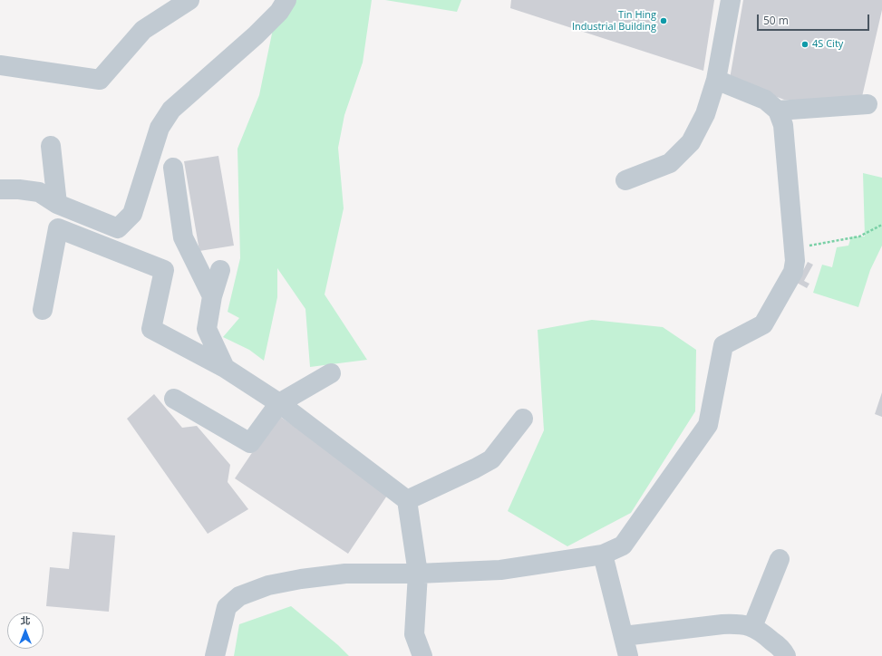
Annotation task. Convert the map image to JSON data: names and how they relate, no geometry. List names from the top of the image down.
{
  "places": ["Tin Hing Industrial Building", "4S City"],
  "scale_bar": "50 m",
  "north": "top"
}
